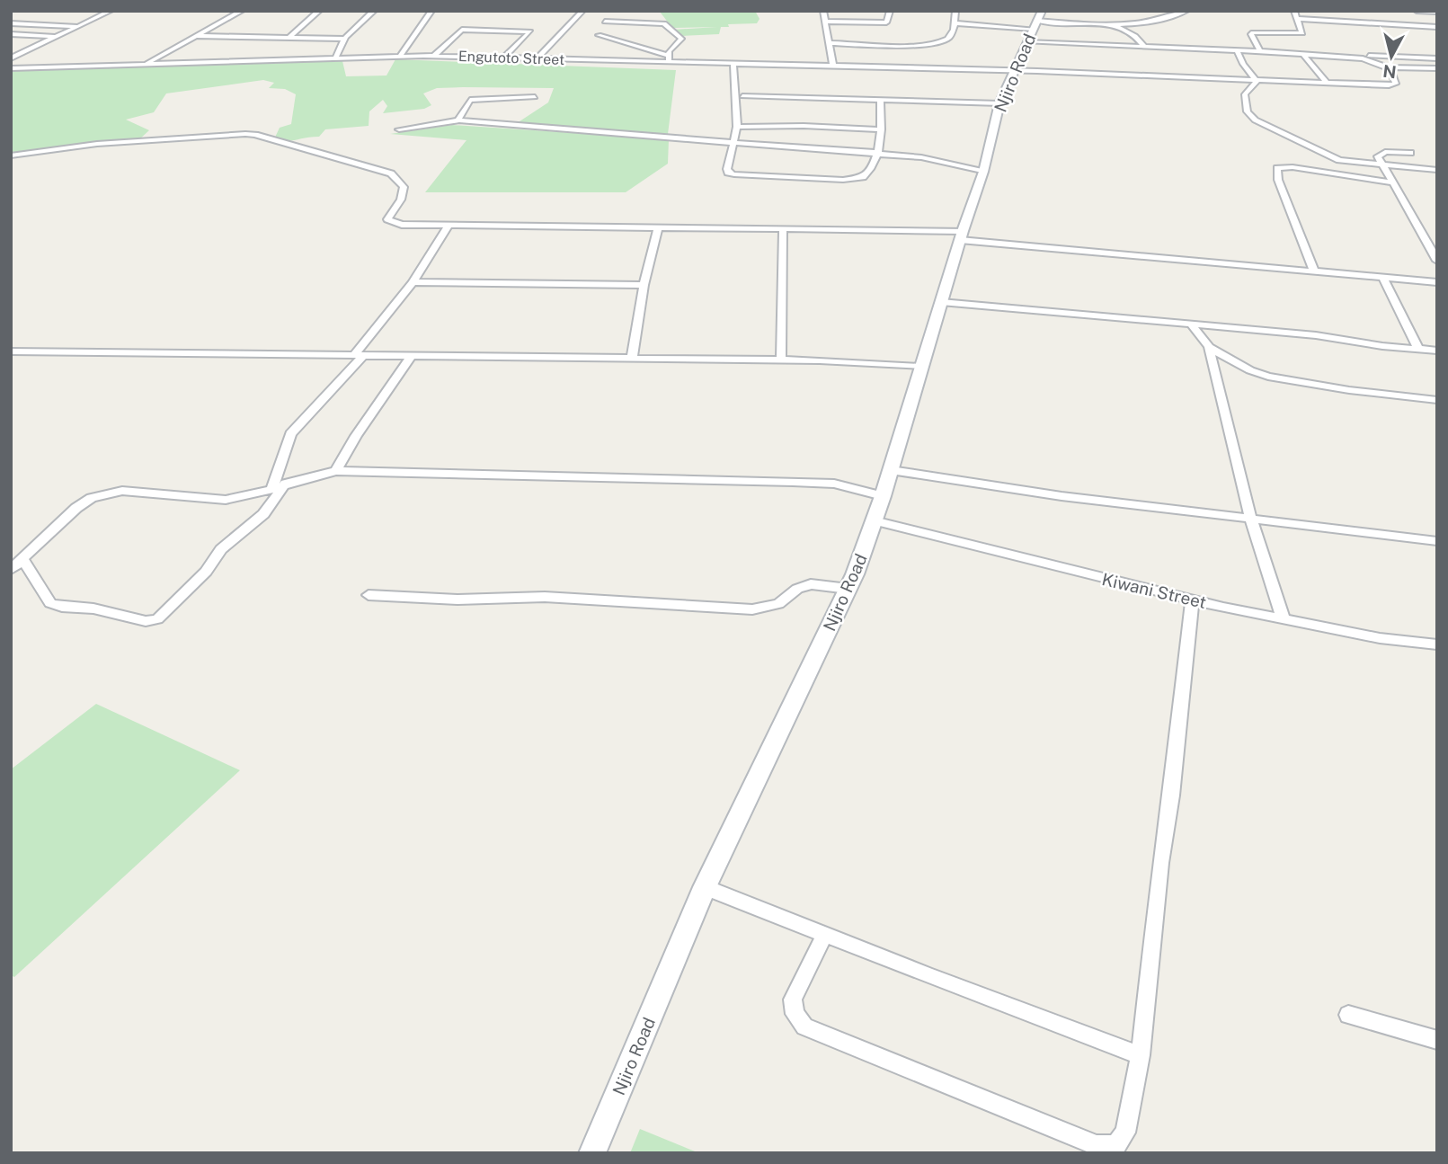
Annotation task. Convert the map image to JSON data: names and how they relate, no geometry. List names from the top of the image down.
{
  "streets": {
    "street": ["Engutoto Street", "Njiro Road", "Kiwani Street"]
  },
  "crossings": [
    ["Engutoto Street", "Njiro Road"],
    ["Njiro Road", "Kiwani Street"]
  ],
  "north": "bottom"
}
